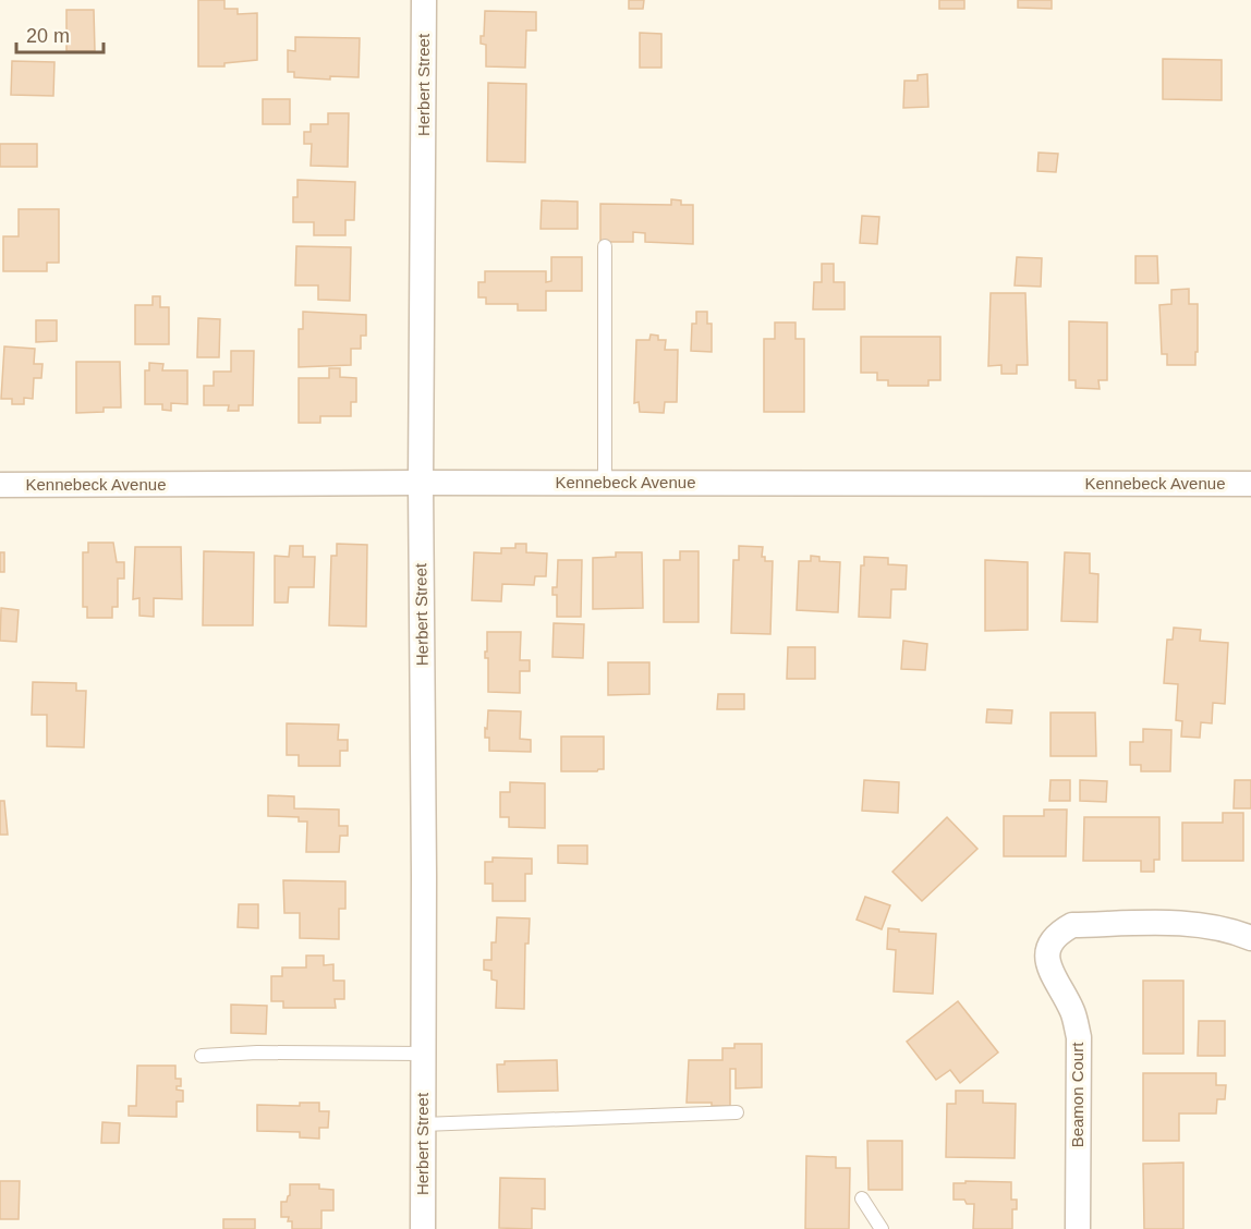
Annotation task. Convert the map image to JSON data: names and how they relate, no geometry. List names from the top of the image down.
{
  "streets": {
    "street": ["Herbert Street", "Kennebeck Avenue", "Beamon Court"]
  },
  "crossings": [
    ["Herbert Street", "Kennebeck Avenue"]
  ],
  "scale_bar": "20 m"
}
